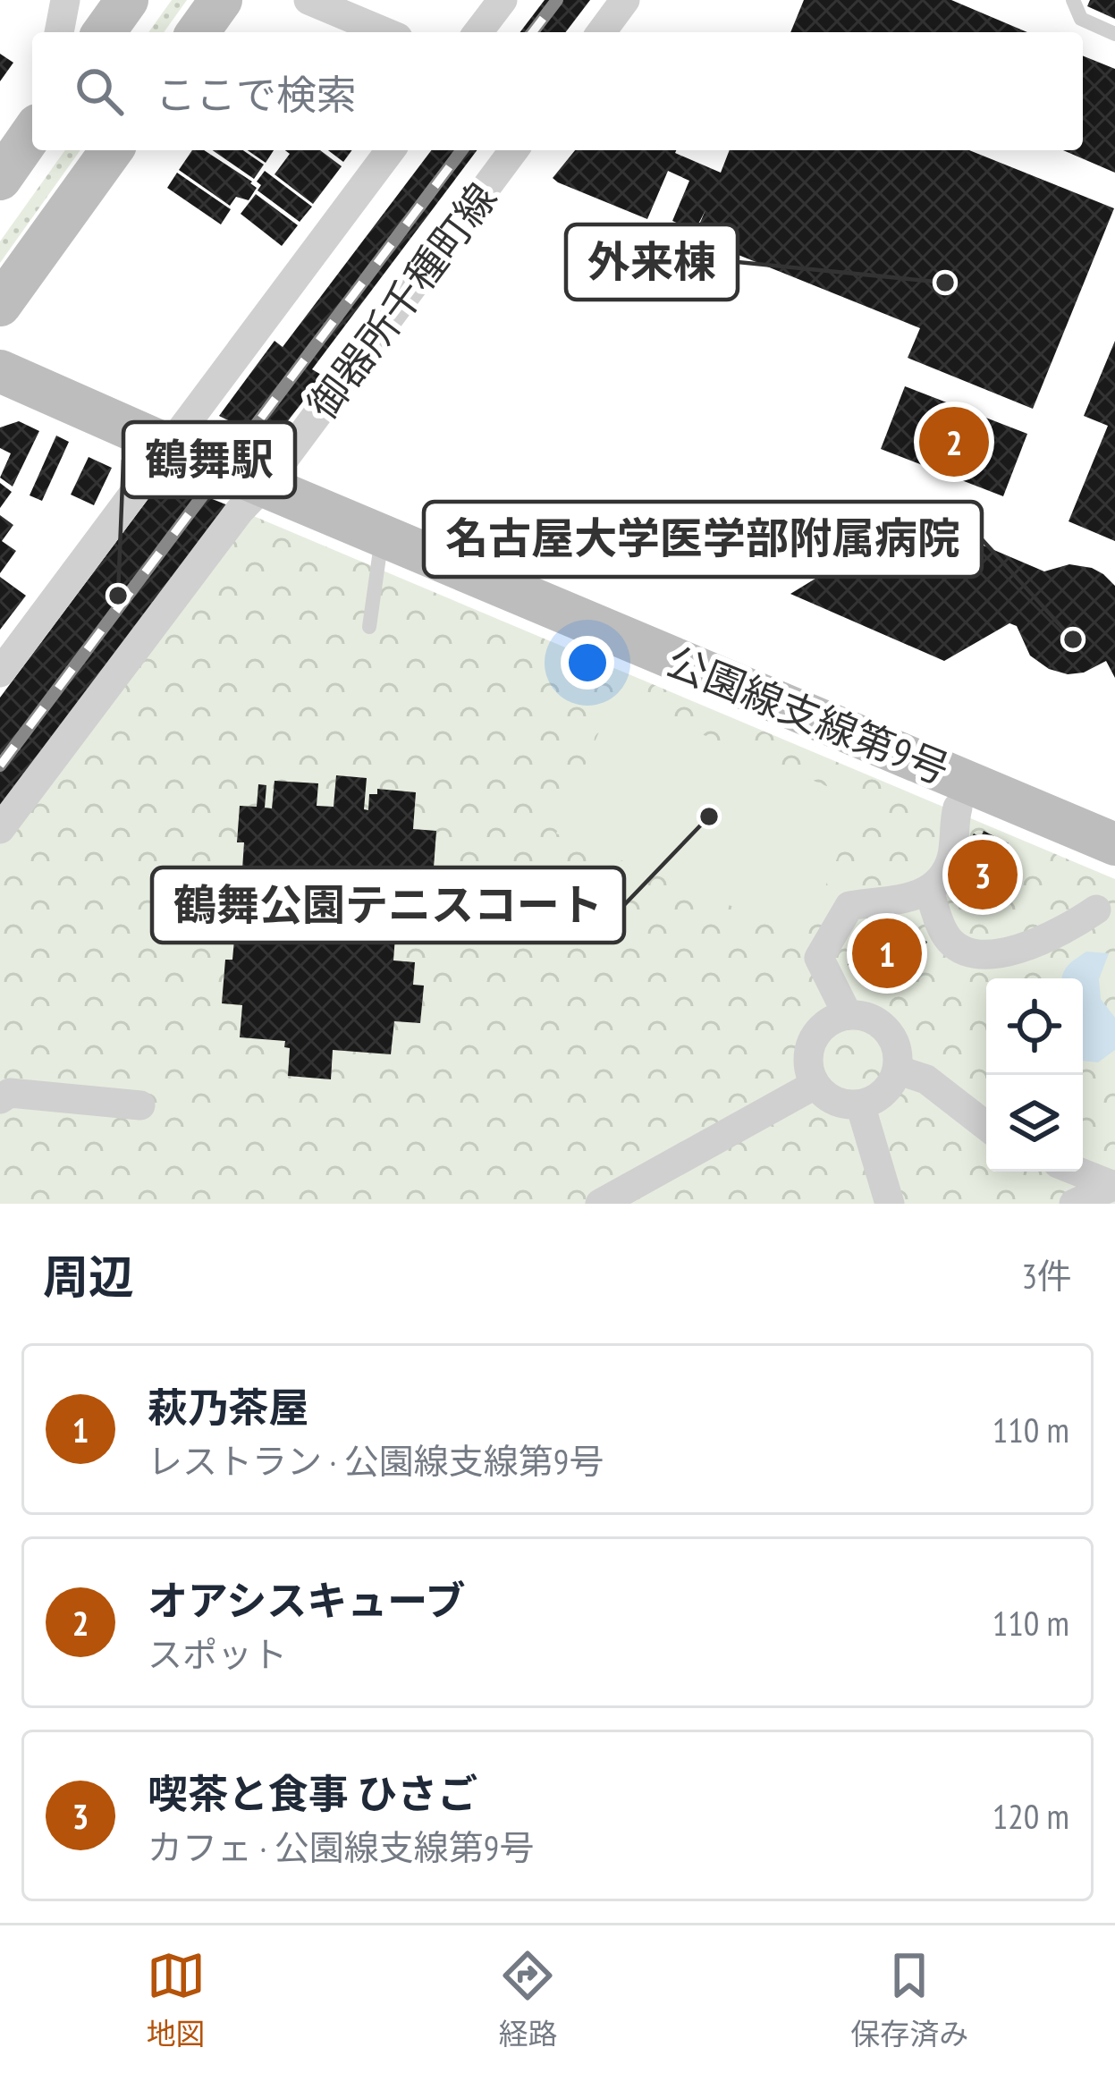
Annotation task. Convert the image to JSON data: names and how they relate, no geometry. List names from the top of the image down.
{
  "streets": {
    "street": ["御器所千種町線", "公園線支線第9号"]
  },
  "crossings": [
    ["御器所千種町線", "公園線支線第9号"]
  ],
  "places": [
    "外来棟",
    "鶴舞駅",
    "名古屋大学医学部附属病院",
    "鶴舞公園テニスコート"
  ],
  "page": {
    "search": "ここで検索",
    "pins": ["2", "3", "1"],
    "heading": ["周辺", "3件"],
    "list": [
      {
        "mark": "1",
        "name": "萩乃茶屋",
        "note": "レストラン · 公園線支線第9号",
        "value": "110 m"
      },
      {
        "mark": "2",
        "name": "オアシスキューブ",
        "note": "スポット",
        "value": "110 m"
      },
      {
        "mark": "3",
        "name": "喫茶と食事 ひさご",
        "note": "カフェ · 公園線支線第9号",
        "value": "120 m"
      }
    ],
    "nav": ["地図", "経路", "保存済み"]
  }
}
